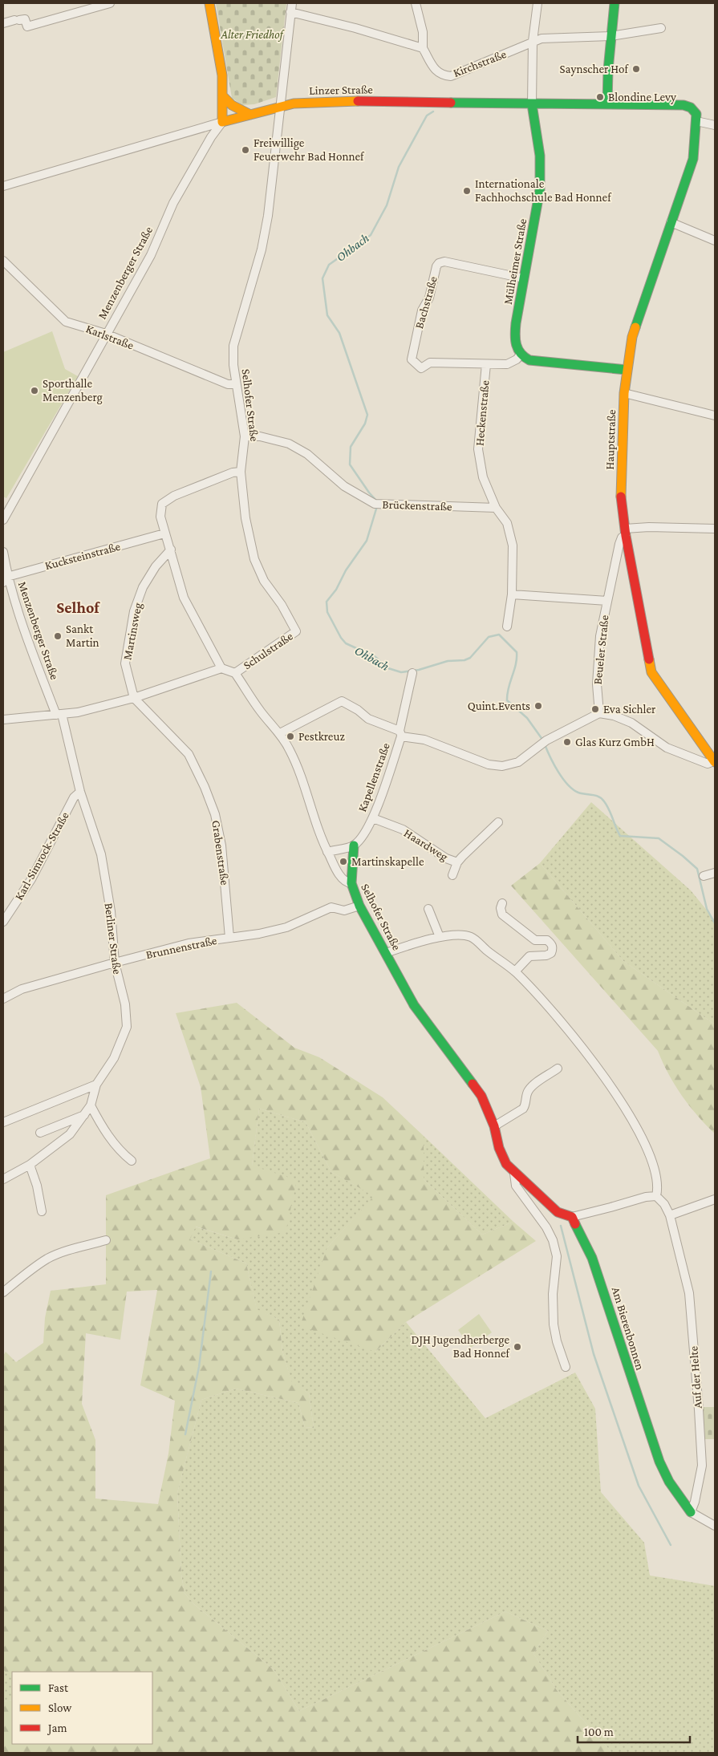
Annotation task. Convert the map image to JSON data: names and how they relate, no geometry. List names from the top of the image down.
{
  "streets": {
    "main road": [
      "Linzer Straße",
      "Mülheimer Straße",
      "Selhofer Straße",
      "Hauptstraße",
      "Am Bierenbonnen"
    ],
    "street": [
      "Kirchstraße",
      "Menzenberger Straße",
      "Bachstraße",
      "Karlstraße",
      "Heckenstraße",
      "Brückenstraße",
      "Kucksteinstraße",
      "Martinsweg",
      "Beueler Straße",
      "Schulstraße",
      "Kapellenstraße",
      "Haardweg",
      "Grabenstraße",
      "Karl-Simrock-Straße",
      "Berliner Straße",
      "Brunnenstraße",
      "Auf der Helte"
    ]
  },
  "crossings": [
    ["Kirchstraße", "Mülheimer Straße"],
    ["Linzer Straße", "Mülheimer Straße"],
    ["Linzer Straße", "Menzenberger Straße"],
    ["Linzer Straße", "Selhofer Straße"],
    ["Linzer Straße", "Hauptstraße"],
    ["Mülheimer Straße", "Bachstraße"],
    ["Menzenberger Straße", "Karlstraße"],
    ["Menzenberger Straße", "Kucksteinstraße"],
    ["Menzenberger Straße", "Karl-Simrock-Straße"],
    ["Menzenberger Straße", "Berliner Straße"],
    ["Bachstraße", "Heckenstraße"],
    ["Karlstraße", "Selhofer Straße"],
    ["Selhofer Straße", "Brückenstraße"],
    ["Selhofer Straße", "Schulstraße"],
    ["Selhofer Straße", "Brunnenstraße"],
    ["Heckenstraße", "Brückenstraße"],
    ["Hauptstraße", "Beueler Straße"],
    ["Martinsweg", "Grabenstraße"],
    ["Kapellenstraße", "Haardweg"],
    ["Grabenstraße", "Brunnenstraße"],
    ["Karl-Simrock-Straße", "Berliner Straße"],
    ["Berliner Straße", "Brunnenstraße"],
    ["Am Bierenbonnen", "Auf der Helte"]
  ],
  "districts": ["Selhof"],
  "water": ["Ohbach"],
  "parks": ["Alter Friedhof"],
  "places": [
    "Saynscher Hof",
    "Blondine Levy",
    "Freiwillige Feuerwehr Bad Honnef",
    "Internationale Fachhochschule Bad Honnef",
    "Sporthalle Menzenberg",
    "Sankt Martin",
    "Quint.Events",
    "Eva Sichler",
    "Pestkreuz",
    "Glas Kurz GmbH",
    "Martinskapelle",
    "DJH Jugendherberge Bad Honnef"
  ],
  "legend": ["Fast", "Slow", "Jam"],
  "scale_bar": "100 m"
}
